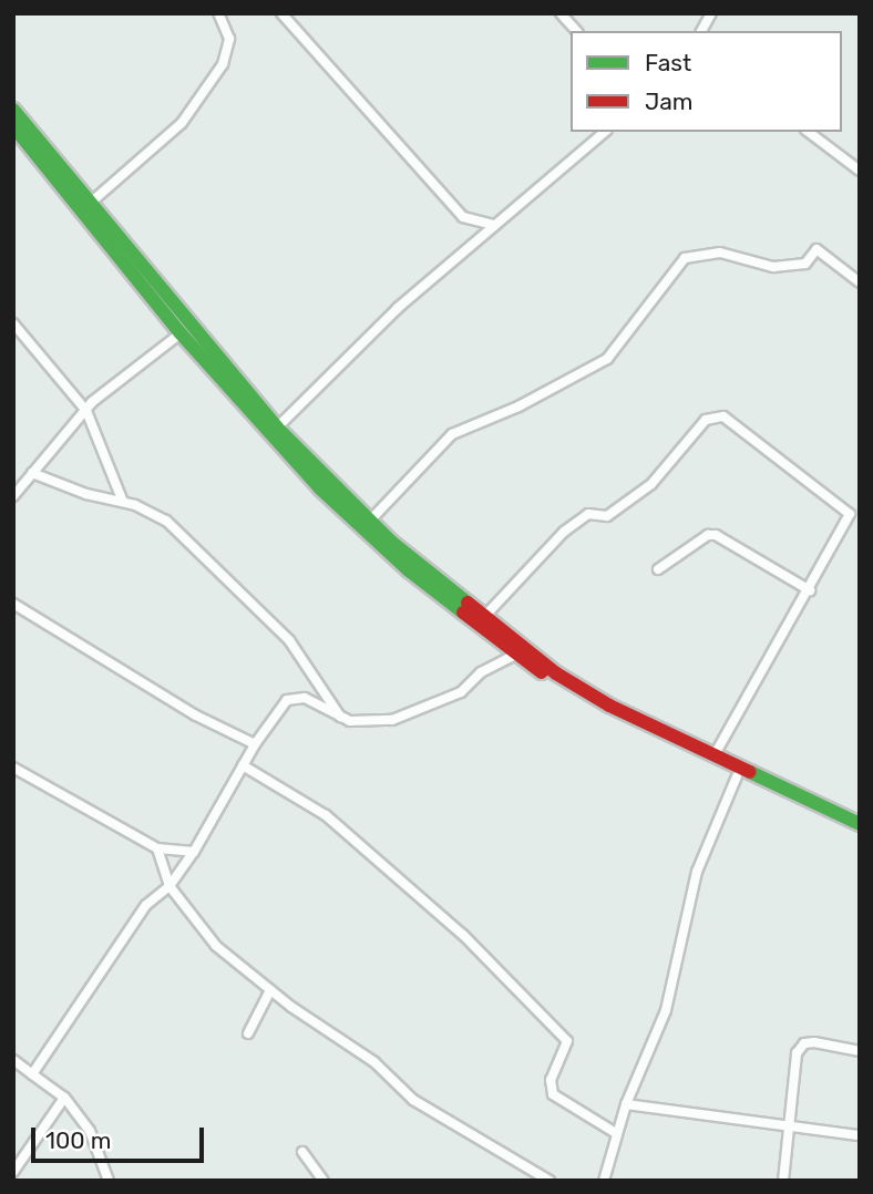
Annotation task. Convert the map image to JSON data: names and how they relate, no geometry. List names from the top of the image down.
{
  "legend": ["Fast", "Jam"],
  "scale_bar": "100 m"
}
